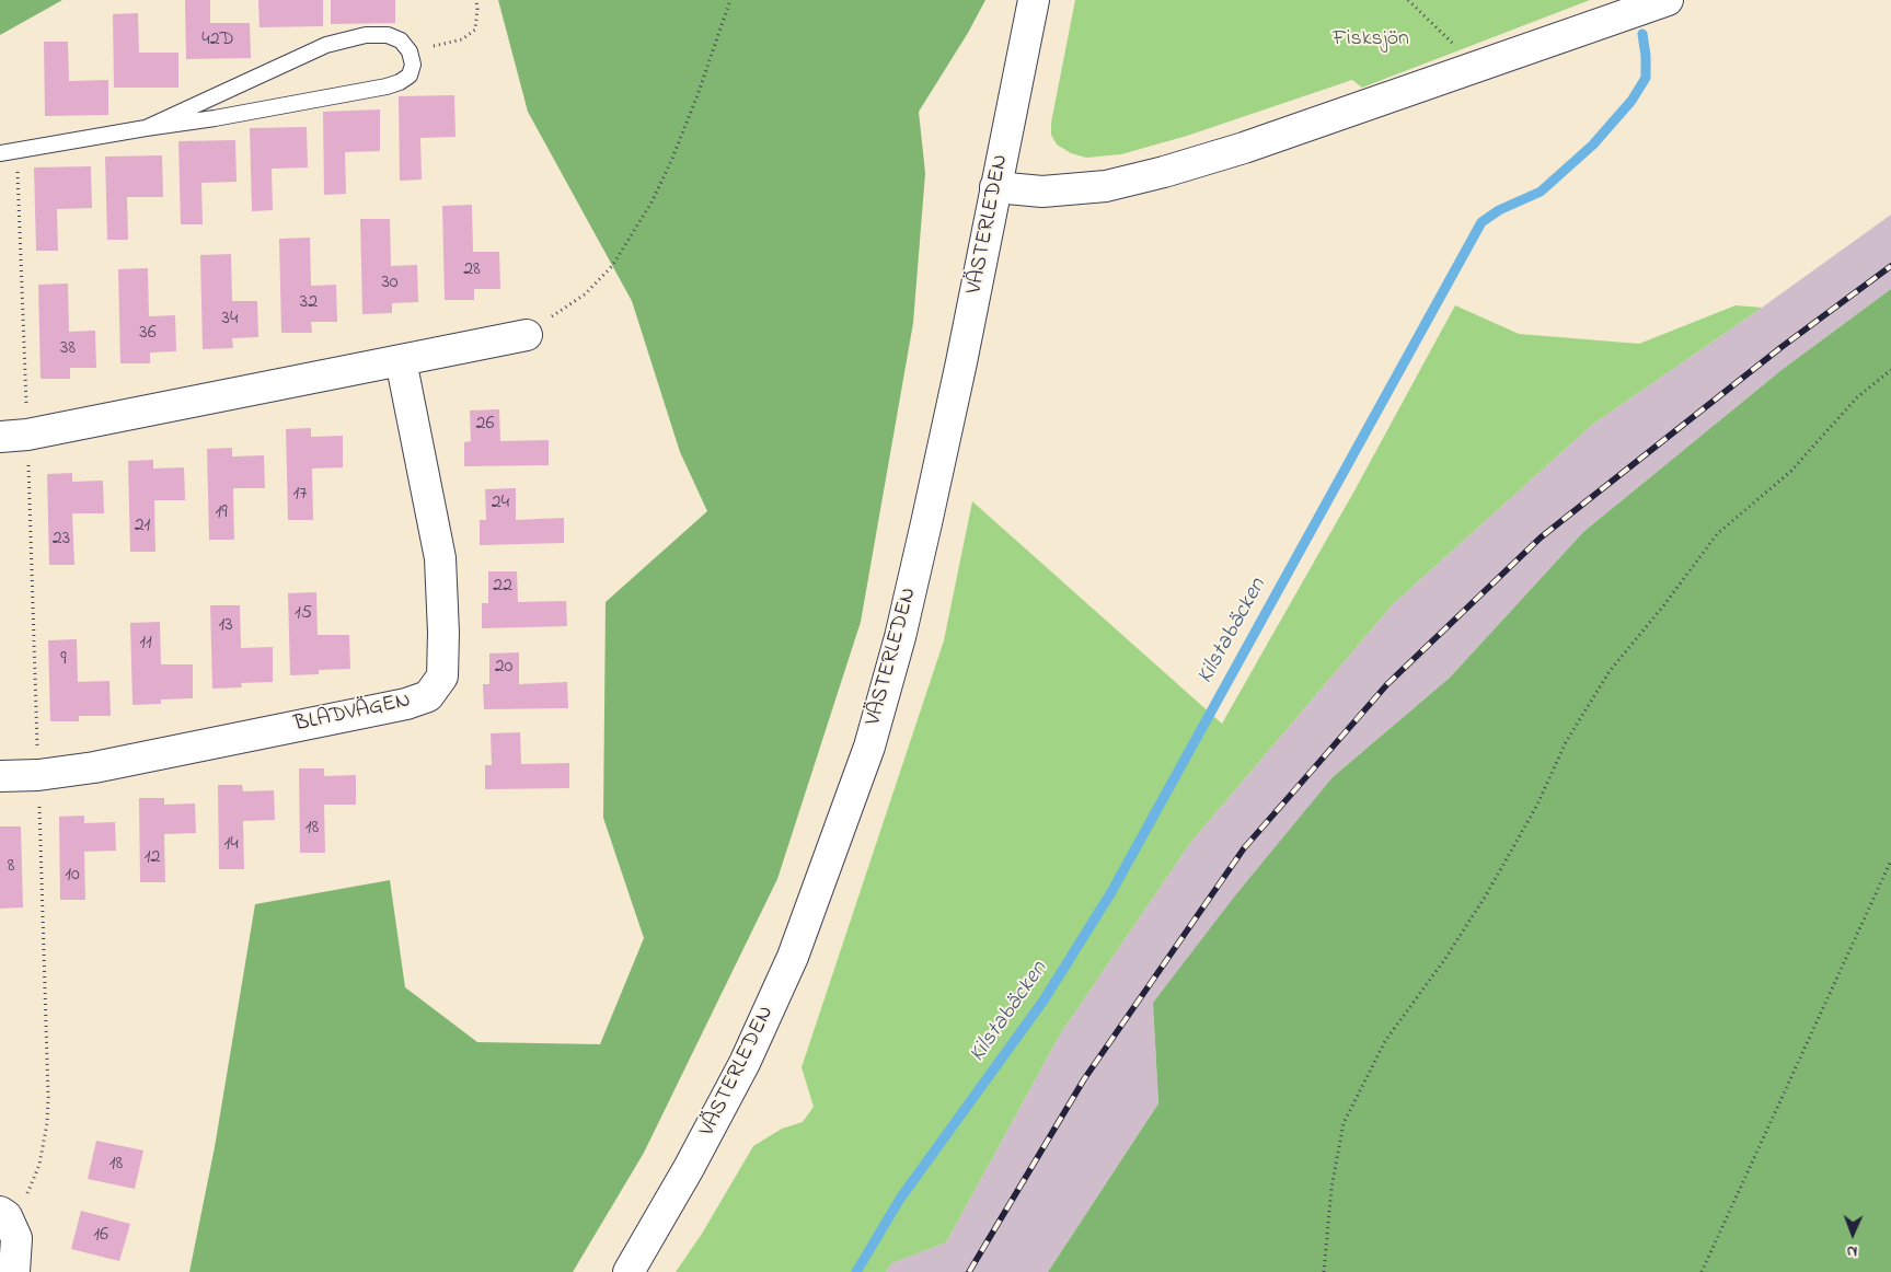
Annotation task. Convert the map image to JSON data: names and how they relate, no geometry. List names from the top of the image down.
{
  "streets": {
    "street": ["VÄSTERLEDEN", "BLADVÄGEN"]
  },
  "water": ["Kilstabäcken"],
  "parks": ["Fisksjön"],
  "house_numbers": [
    "42D",
    "28",
    "30",
    "32",
    "34",
    "36",
    "38",
    "26",
    "17",
    "24",
    "19",
    "21",
    "23",
    "22",
    "15",
    "13",
    "11",
    "9",
    "20",
    "18",
    "14",
    "12",
    "8",
    "10",
    "18",
    "16"
  ],
  "north": "bottom"
}
